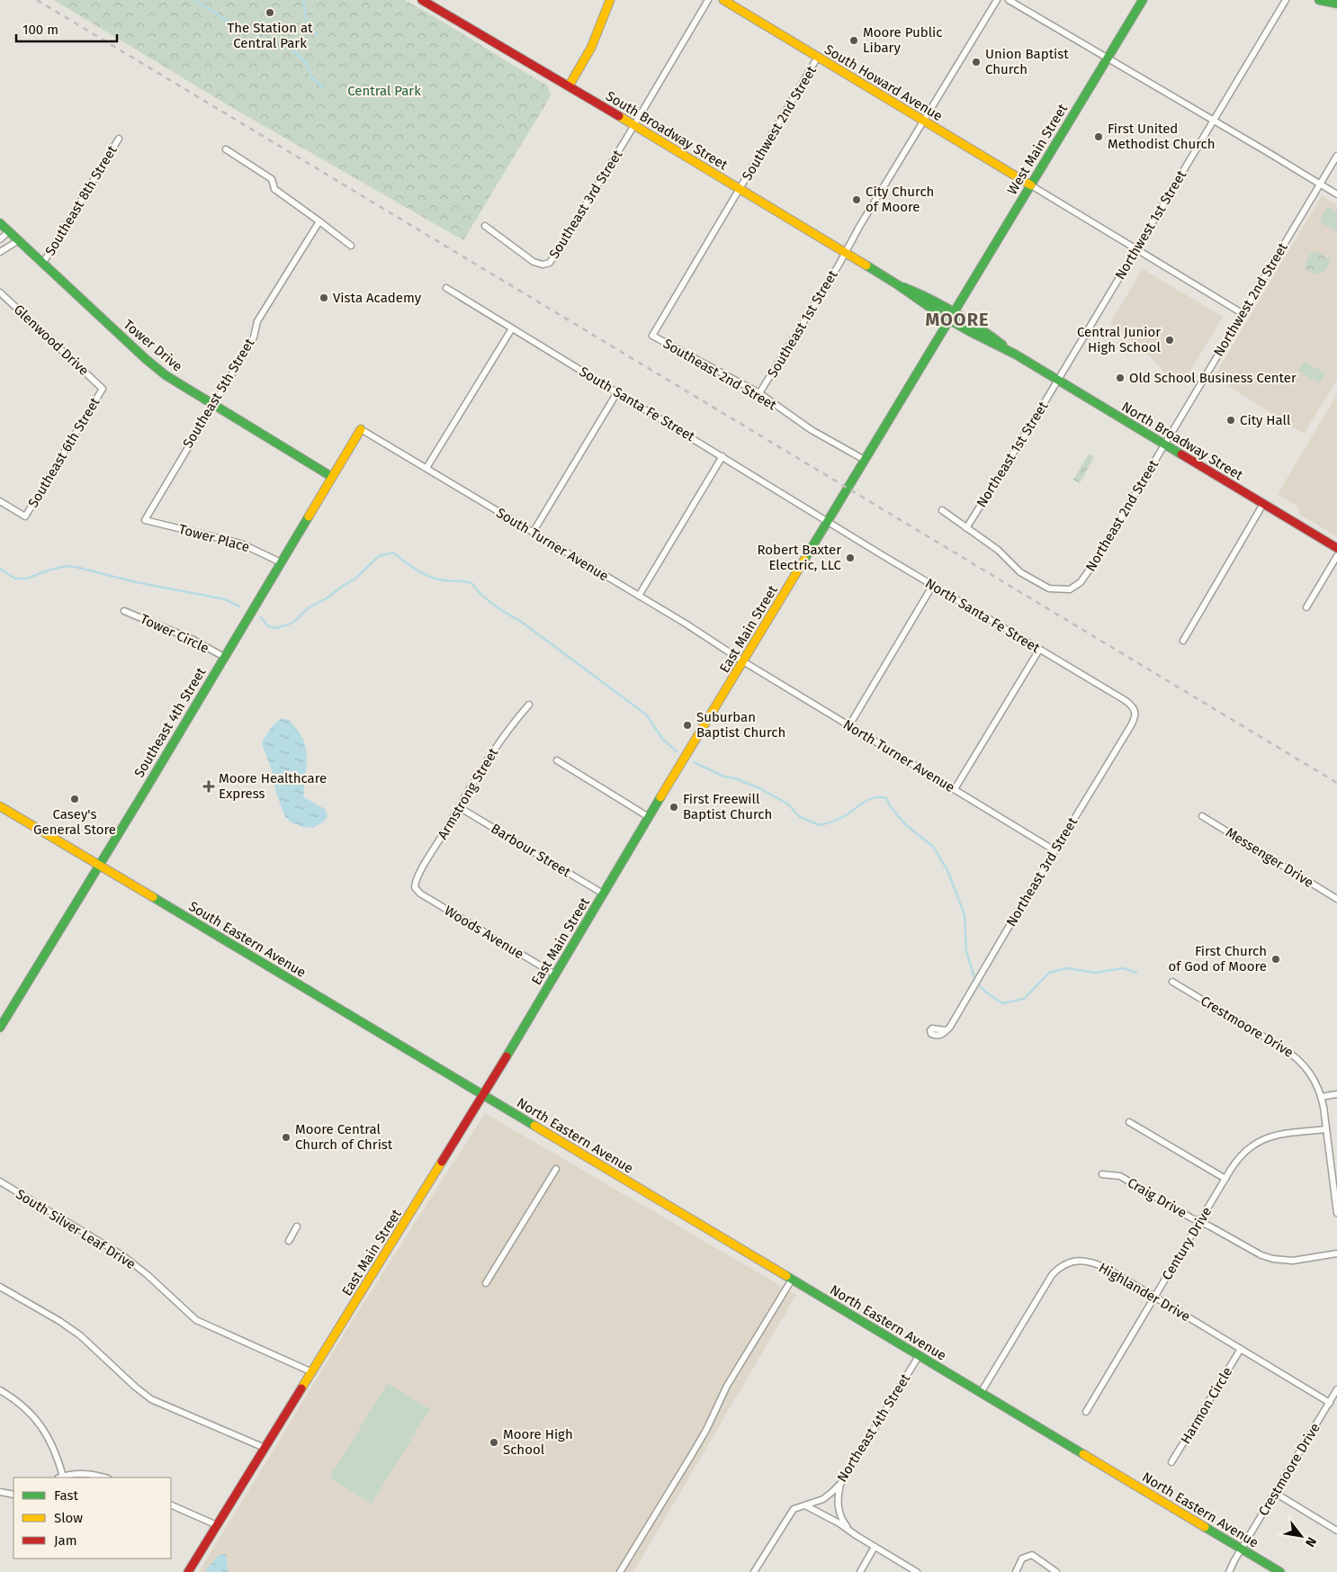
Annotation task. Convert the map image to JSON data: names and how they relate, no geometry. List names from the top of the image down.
{
  "streets": {
    "main road": [
      "South Howard Avenue",
      "South Broadway Street",
      "West Main Street",
      "Tower Drive",
      "North Broadway Street",
      "East Main Street",
      "Southeast 4th Street",
      "South Eastern Avenue",
      "North Eastern Avenue"
    ],
    "street": [
      "Southwest 2nd Street",
      "Southeast 8th Street",
      "Southeast 3rd Street",
      "Northwest 1st Street",
      "Northwest 2nd Street",
      "Southeast 1st Street",
      "Glenwood Drive",
      "Southeast 2nd Street",
      "Southeast 5th Street",
      "South Santa Fe Street",
      "Southeast 6th Street",
      "Northeast 1st Street",
      "Northeast 2nd Street",
      "Tower Place",
      "South Turner Avenue",
      "North Santa Fe Street",
      "Tower Circle",
      "North Turner Avenue",
      "Armstrong Street",
      "Barbour Street",
      "Messenger Drive",
      "Northeast 3rd Street",
      "Woods Avenue",
      "Crestmoore Drive",
      "Craig Drive",
      "South Silver Leaf Drive",
      "Century Drive",
      "Highlander Drive",
      "Harmon Circle",
      "Northeast 4th Street"
    ]
  },
  "crossings": [
    ["South Howard Avenue", "Southwest 2nd Street"],
    ["South Howard Avenue", "West Main Street"],
    ["South Howard Avenue", "Southeast 1st Street"],
    ["Southwest 2nd Street", "South Broadway Street"],
    ["Southwest 2nd Street", "Southeast 2nd Street"],
    ["South Broadway Street", "West Main Street"],
    ["South Broadway Street", "Southeast 3rd Street"],
    ["South Broadway Street", "Southeast 1st Street"],
    ["South Broadway Street", "Southeast 2nd Street"],
    ["South Broadway Street", "North Broadway Street"],
    ["South Broadway Street", "East Main Street"],
    ["West Main Street", "North Broadway Street"],
    ["West Main Street", "East Main Street"],
    ["Southeast 8th Street", "Tower Drive"],
    ["Northwest 1st Street", "North Broadway Street"],
    ["Northwest 1st Street", "Northeast 1st Street"],
    ["Northwest 2nd Street", "North Broadway Street"],
    ["Northwest 2nd Street", "Northeast 2nd Street"],
    ["Southeast 1st Street", "Southeast 2nd Street"],
    ["Glenwood Drive", "Southeast 6th Street"],
    ["Tower Drive", "Southeast 5th Street"],
    ["Tower Drive", "Southeast 4th Street"],
    ["Southeast 2nd Street", "East Main Street"],
    ["Southeast 5th Street", "Tower Place"],
    ["South Santa Fe Street", "North Santa Fe Street"],
    ["South Santa Fe Street", "East Main Street"],
    ["North Broadway Street", "Northeast 1st Street"],
    ["North Broadway Street", "Northeast 2nd Street"],
    ["North Broadway Street", "East Main Street"],
    ["Northeast 1st Street", "Northeast 2nd Street"],
    ["Tower Place", "Southeast 4th Street"],
    ["South Turner Avenue", "East Main Street"],
    ["South Turner Avenue", "Southeast 4th Street"],
    ["South Turner Avenue", "North Turner Avenue"],
    ["North Santa Fe Street", "East Main Street"],
    ["North Santa Fe Street", "Northeast 3rd Street"],
    ["East Main Street", "North Turner Avenue"],
    ["East Main Street", "Barbour Street"],
    ["East Main Street", "Woods Avenue"],
    ["East Main Street", "South Eastern Avenue"],
    ["East Main Street", "North Eastern Avenue"],
    ["East Main Street", "South Silver Leaf Drive"],
    ["Tower Circle", "Southeast 4th Street"],
    ["Southeast 4th Street", "South Eastern Avenue"],
    ["North Turner Avenue", "Northeast 3rd Street"],
    ["Armstrong Street", "Barbour Street"],
    ["Armstrong Street", "Woods Avenue"],
    ["South Eastern Avenue", "North Eastern Avenue"],
    ["Crestmoore Drive", "North Eastern Avenue"],
    ["Crestmoore Drive", "Century Drive"],
    ["Crestmoore Drive", "Highlander Drive"],
    ["North Eastern Avenue", "Highlander Drive"],
    ["North Eastern Avenue", "Northeast 4th Street"],
    ["Craig Drive", "Century Drive"],
    ["Century Drive", "Highlander Drive"],
    ["Highlander Drive", "Harmon Circle"]
  ],
  "districts": ["MOORE"],
  "parks": ["Central Park"],
  "places": {
    "other": [
      "The Station at Central Park",
      "Moore Public Libary",
      "Union Baptist Church",
      "First United Methodist Church",
      "City Church of Moore",
      "Vista Academy",
      "Central Junior High School",
      "Old School Business Center",
      "City Hall",
      "Robert Baxter Electric, LLC",
      "Suburban Baptist Church",
      "Casey's General Store",
      "First Freewill Baptist Church",
      "First Church of God of Moore",
      "Moore Central Church of Christ",
      "Moore High School"
    ],
    "health": ["Moore Healthcare Express"]
  },
  "legend": ["Fast", "Slow", "Jam"],
  "scale_bar": "100 m",
  "north": "bottom right"
}
